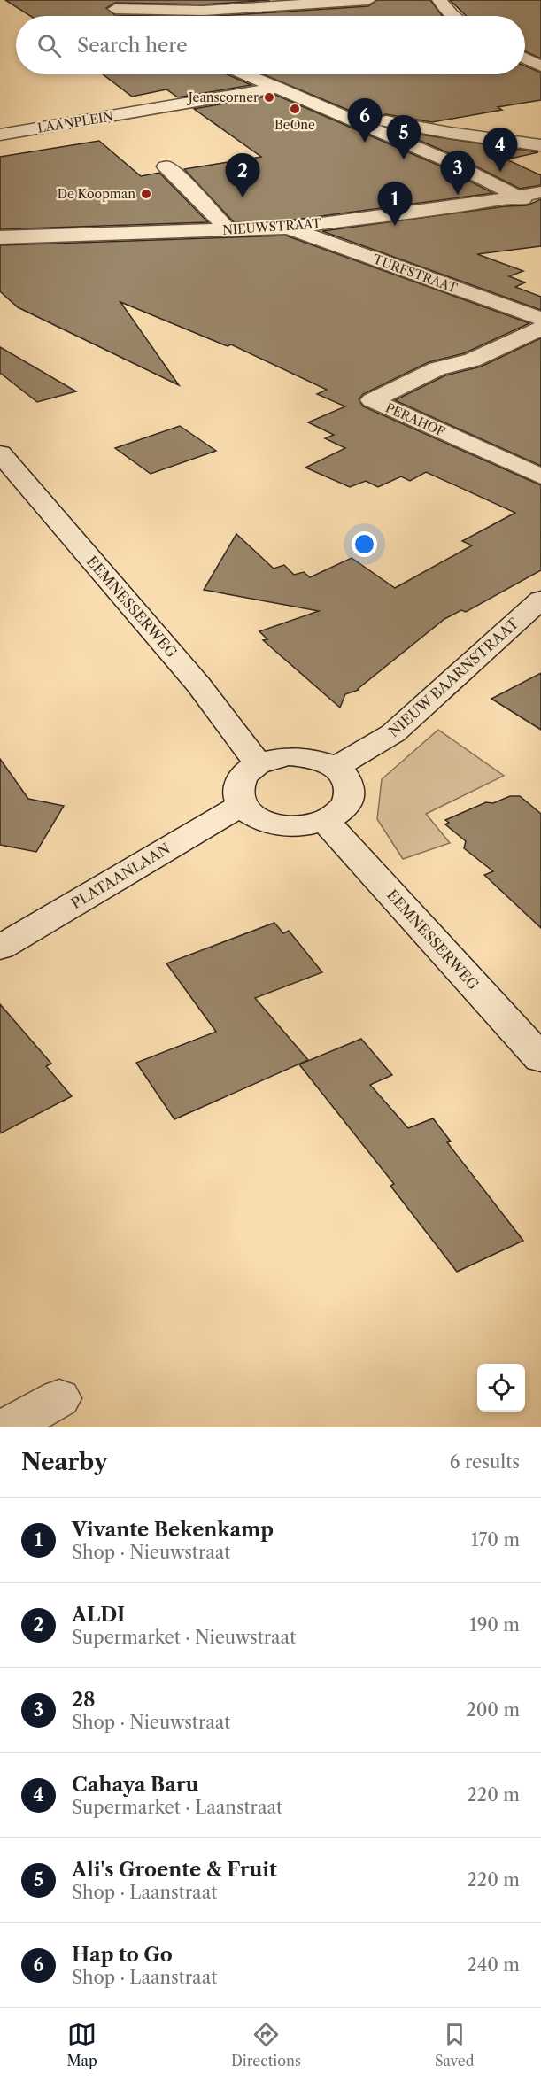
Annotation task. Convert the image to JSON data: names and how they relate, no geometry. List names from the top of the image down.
{
  "streets": {
    "street": [
      "LAANPLEIN",
      "NIEUWSTRAAT",
      "TURFSTRAAT",
      "PERAHOF",
      "EEMNESSERWEG",
      "NIEUW BAARNSTRAAT",
      "PLATAANLAAN"
    ]
  },
  "crossings": [
    ["NIEUWSTRAAT", "TURFSTRAAT"],
    ["EEMNESSERWEG", "NIEUW BAARNSTRAAT"],
    ["EEMNESSERWEG", "PLATAANLAAN"],
    ["NIEUW BAARNSTRAAT", "PLATAANLAAN"]
  ],
  "places": ["Jeanscorner", "BeOne", "De Koopman"],
  "page": {
    "search": "Search here",
    "pins": [
      "6",
      "5",
      "4",
      "3",
      "2",
      "1"
    ],
    "heading": ["Nearby", "6 results"],
    "list": [
      {
        "mark": "1",
        "name": "Vivante Bekenkamp",
        "note": "Shop · Nieuwstraat",
        "value": "170 m"
      },
      {
        "mark": "2",
        "name": "ALDI",
        "note": "Supermarket · Nieuwstraat",
        "value": "190 m"
      },
      {
        "mark": "3",
        "name": "28",
        "note": "Shop · Nieuwstraat",
        "value": "200 m"
      },
      {
        "mark": "4",
        "name": "Cahaya Baru",
        "note": "Supermarket · Laanstraat",
        "value": "220 m"
      },
      {
        "mark": "5",
        "name": "Ali's Groente & Fruit",
        "note": "Shop · Laanstraat",
        "value": "220 m"
      },
      {
        "mark": "6",
        "name": "Hap to Go",
        "note": "Shop · Laanstraat",
        "value": "240 m"
      }
    ],
    "nav": ["Map", "Directions", "Saved"]
  }
}
